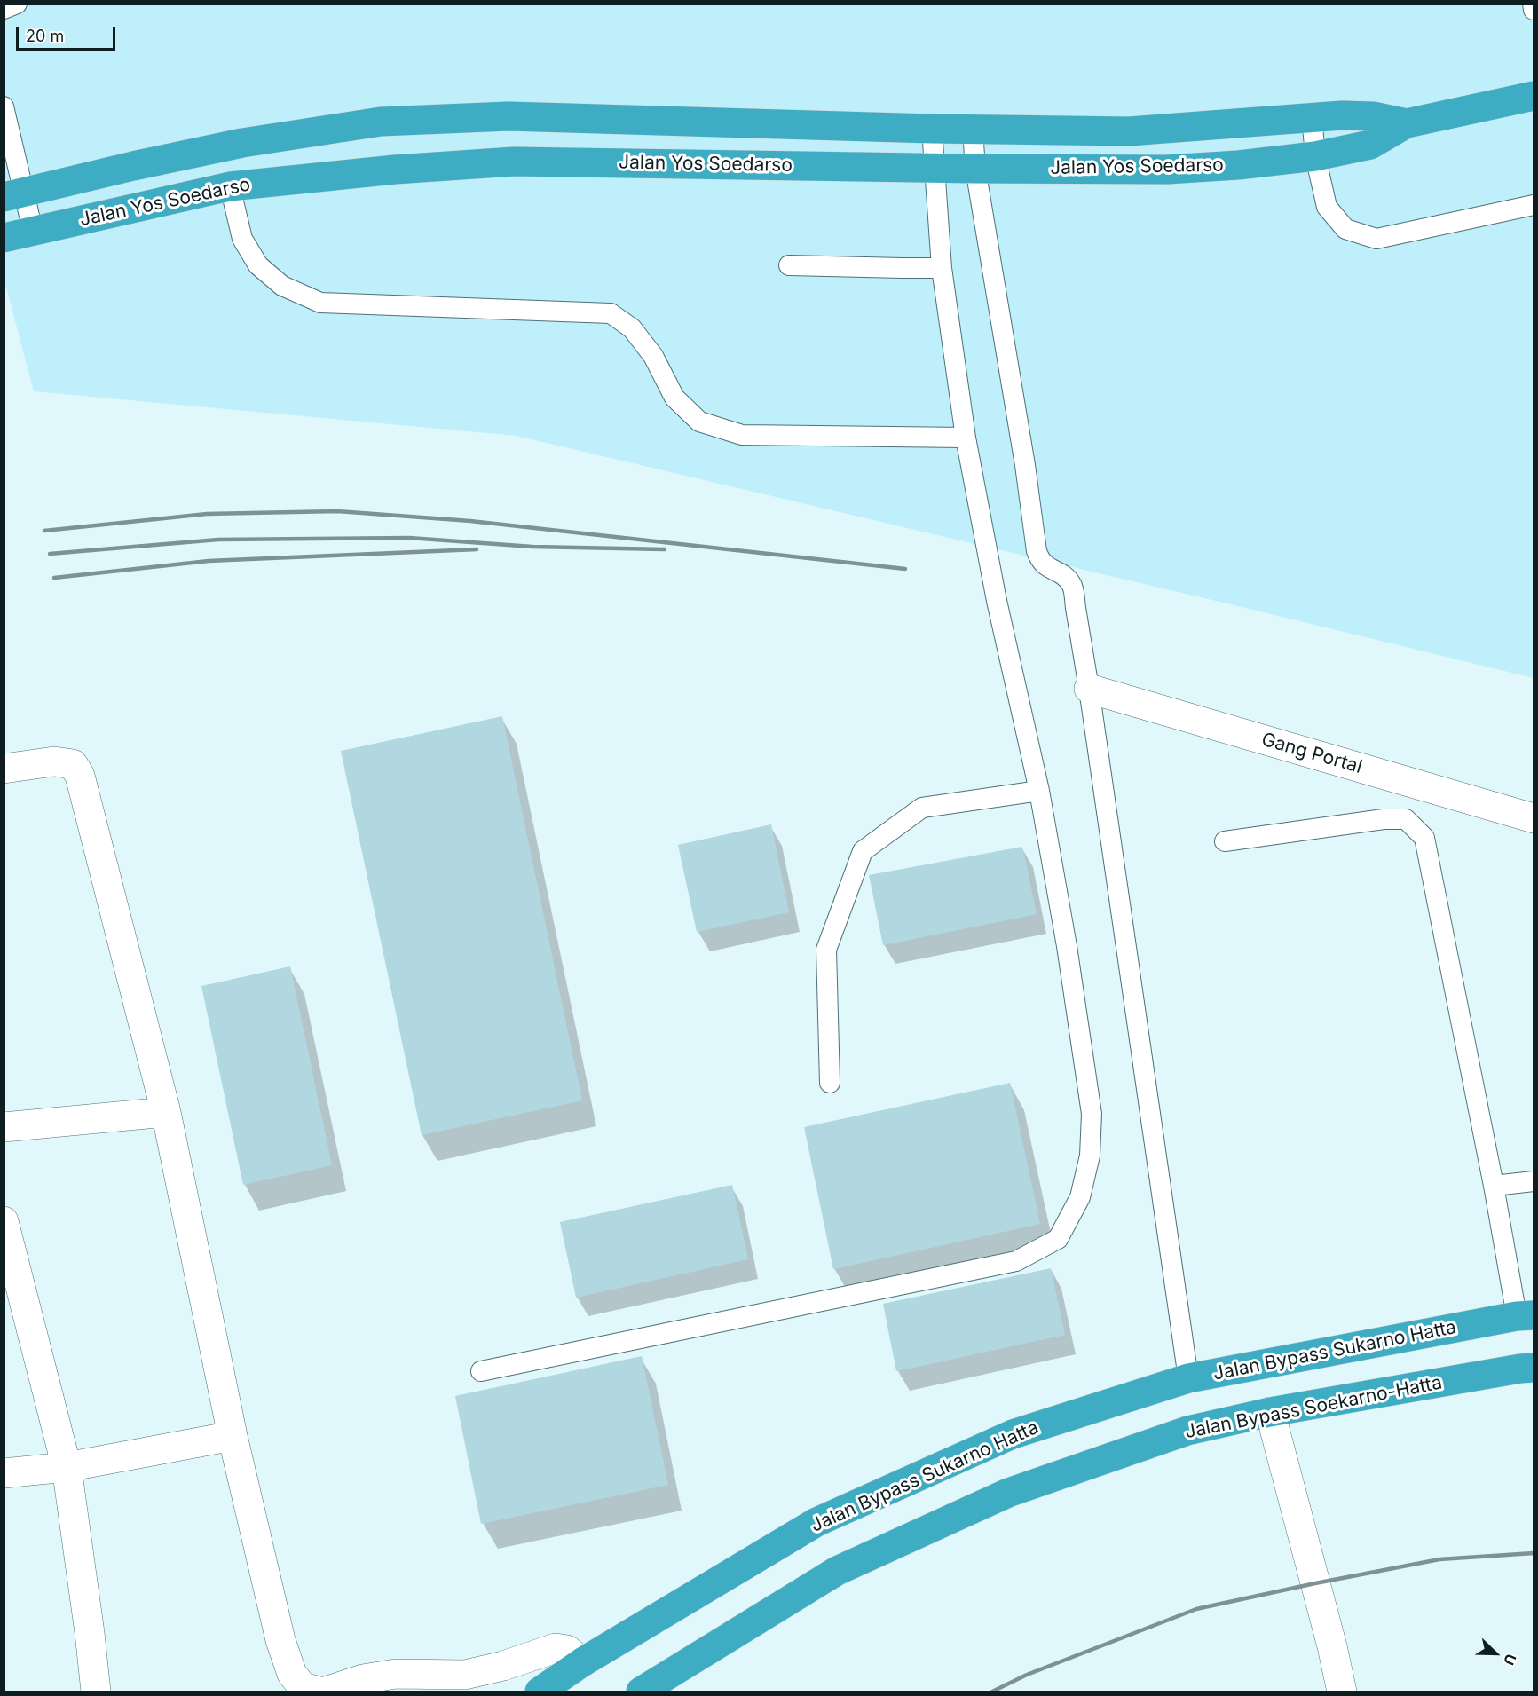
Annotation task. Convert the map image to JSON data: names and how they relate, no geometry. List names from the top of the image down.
{
  "streets": {
    "highway": ["Jalan Yos Soedarso", "Jalan Bypass Sukarno Hatta", "Jalan Bypass Soekarno-Hatta"],
    "street": ["Gang Portal"]
  },
  "scale_bar": "20 m",
  "north": "bottom right"
}
